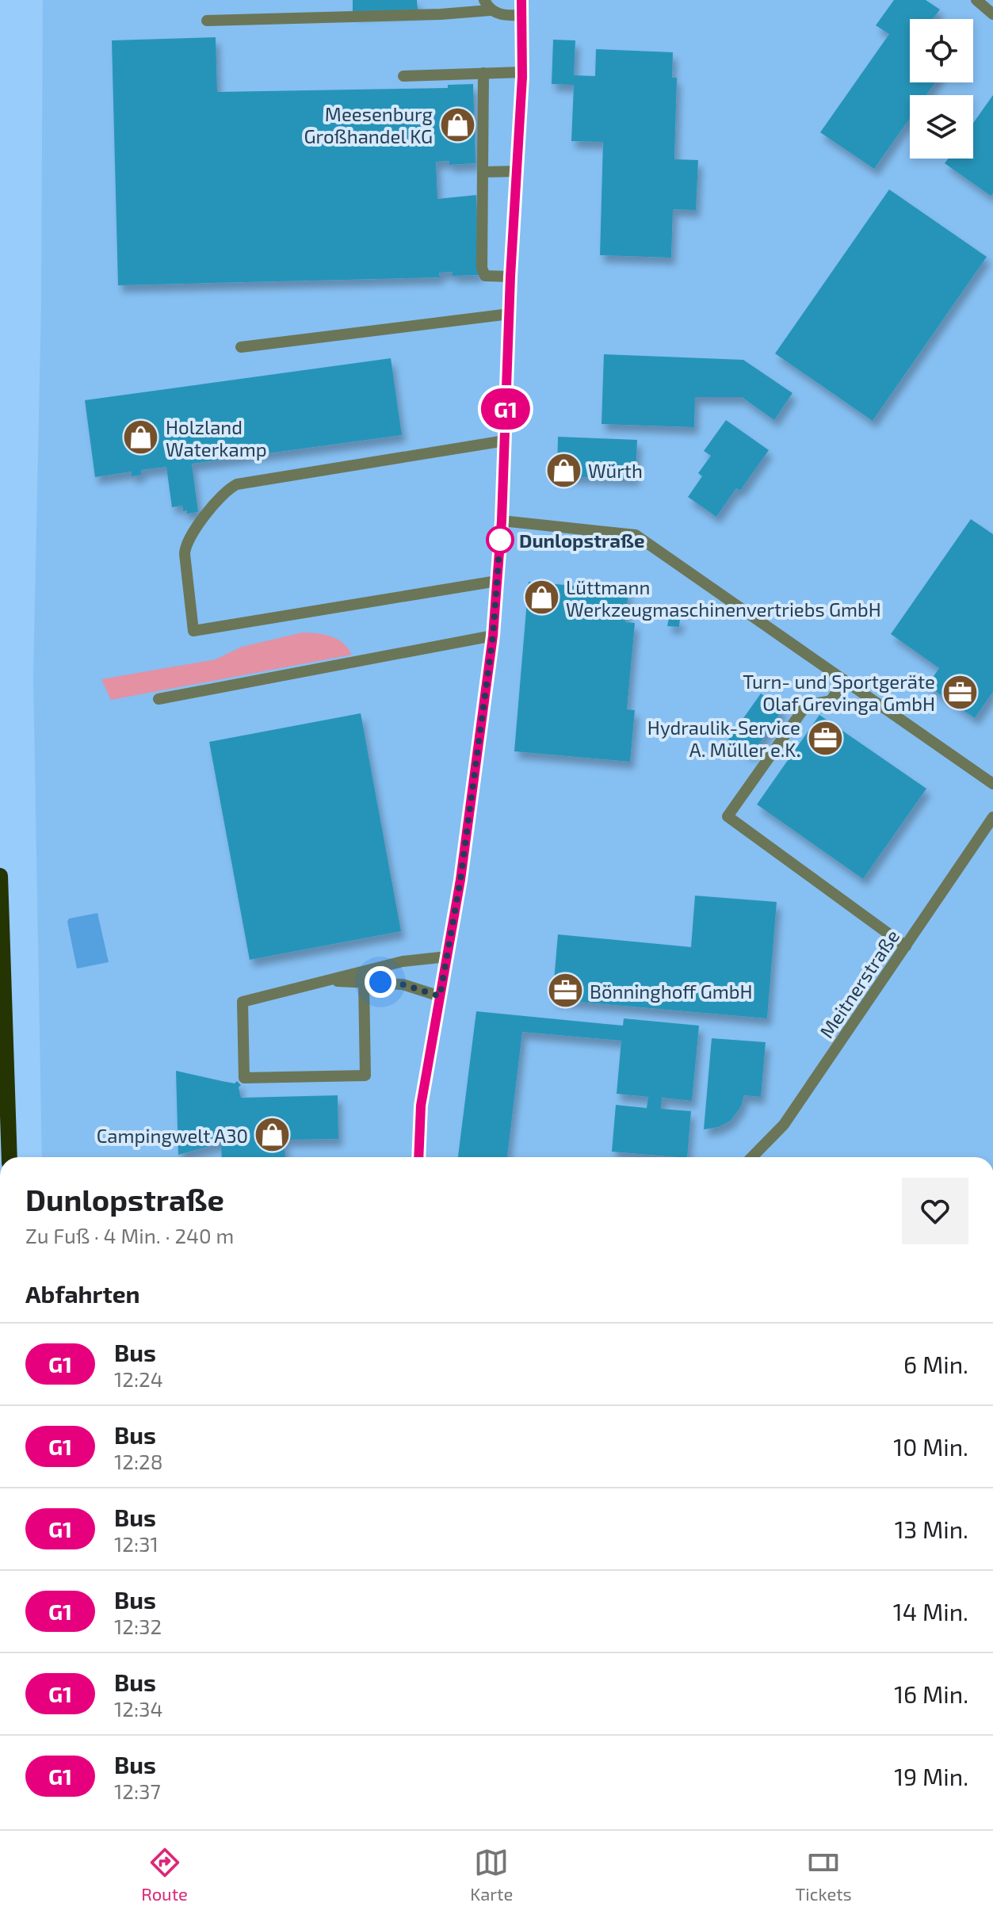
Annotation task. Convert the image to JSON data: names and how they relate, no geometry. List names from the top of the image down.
{
  "streets": {
    "street": ["Meitnerstraße"]
  },
  "places": {
    "shop": [
      "Meesenburg Großhandel KG",
      "Holzland Waterkamp",
      "Würth",
      "Lüttmann Werkzeugmaschinenvertriebs GmbH",
      "Campingwelt A30"
    ],
    "other": ["Dunlopstraße"],
    "office": ["Turn- und Sportgeräte Olaf Grevinga GmbH", "Hydraulik-Service A. Müller e.K.", "Bönninghoff GmbH"]
  },
  "lines": ["bus line G1"],
  "page": {
    "on_map": "G1",
    "heading": [
      ["Dunlopstraße", "Zu Fuß · 4 Min. · 240 m"],
      "Abfahrten"
    ],
    "list": [
      {
        "mark": "G1",
        "name": "Bus",
        "note": "12:24",
        "value": "6 Min."
      },
      {
        "mark": "G1",
        "name": "Bus",
        "note": "12:28",
        "value": "10 Min."
      },
      {
        "mark": "G1",
        "name": "Bus",
        "note": "12:31",
        "value": "13 Min."
      },
      {
        "mark": "G1",
        "name": "Bus",
        "note": "12:32",
        "value": "14 Min."
      },
      {
        "mark": "G1",
        "name": "Bus",
        "note": "12:34",
        "value": "16 Min."
      },
      {
        "mark": "G1",
        "name": "Bus",
        "note": "12:37",
        "value": "19 Min."
      }
    ],
    "tabs": ["Route", "Karte", "Tickets"]
  }
}
